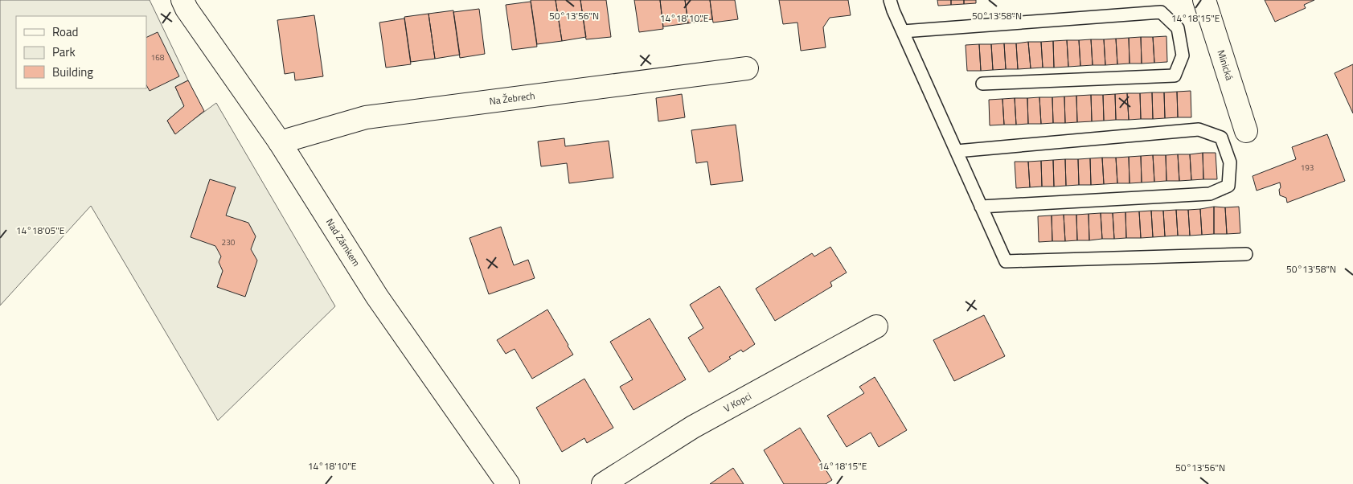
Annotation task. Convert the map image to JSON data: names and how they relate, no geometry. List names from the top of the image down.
{
  "streets": {
    "street": [
      "Minická",
      "Na Žebrech",
      "Nad Zámkem",
      "V Kopci"
    ]
  },
  "crossings": [
    ["Na Žebrech", "Nad Zámkem"]
  ],
  "house_numbers": ["168", "193", "230"],
  "legend": ["Road", "Park", "Building"],
  "coordinates": [
    "50°13'56\"N",
    "50°13'58\"N",
    "14°18'10\"E",
    "14°18'15\"E",
    "14°18'05\"E"
  ]
}
